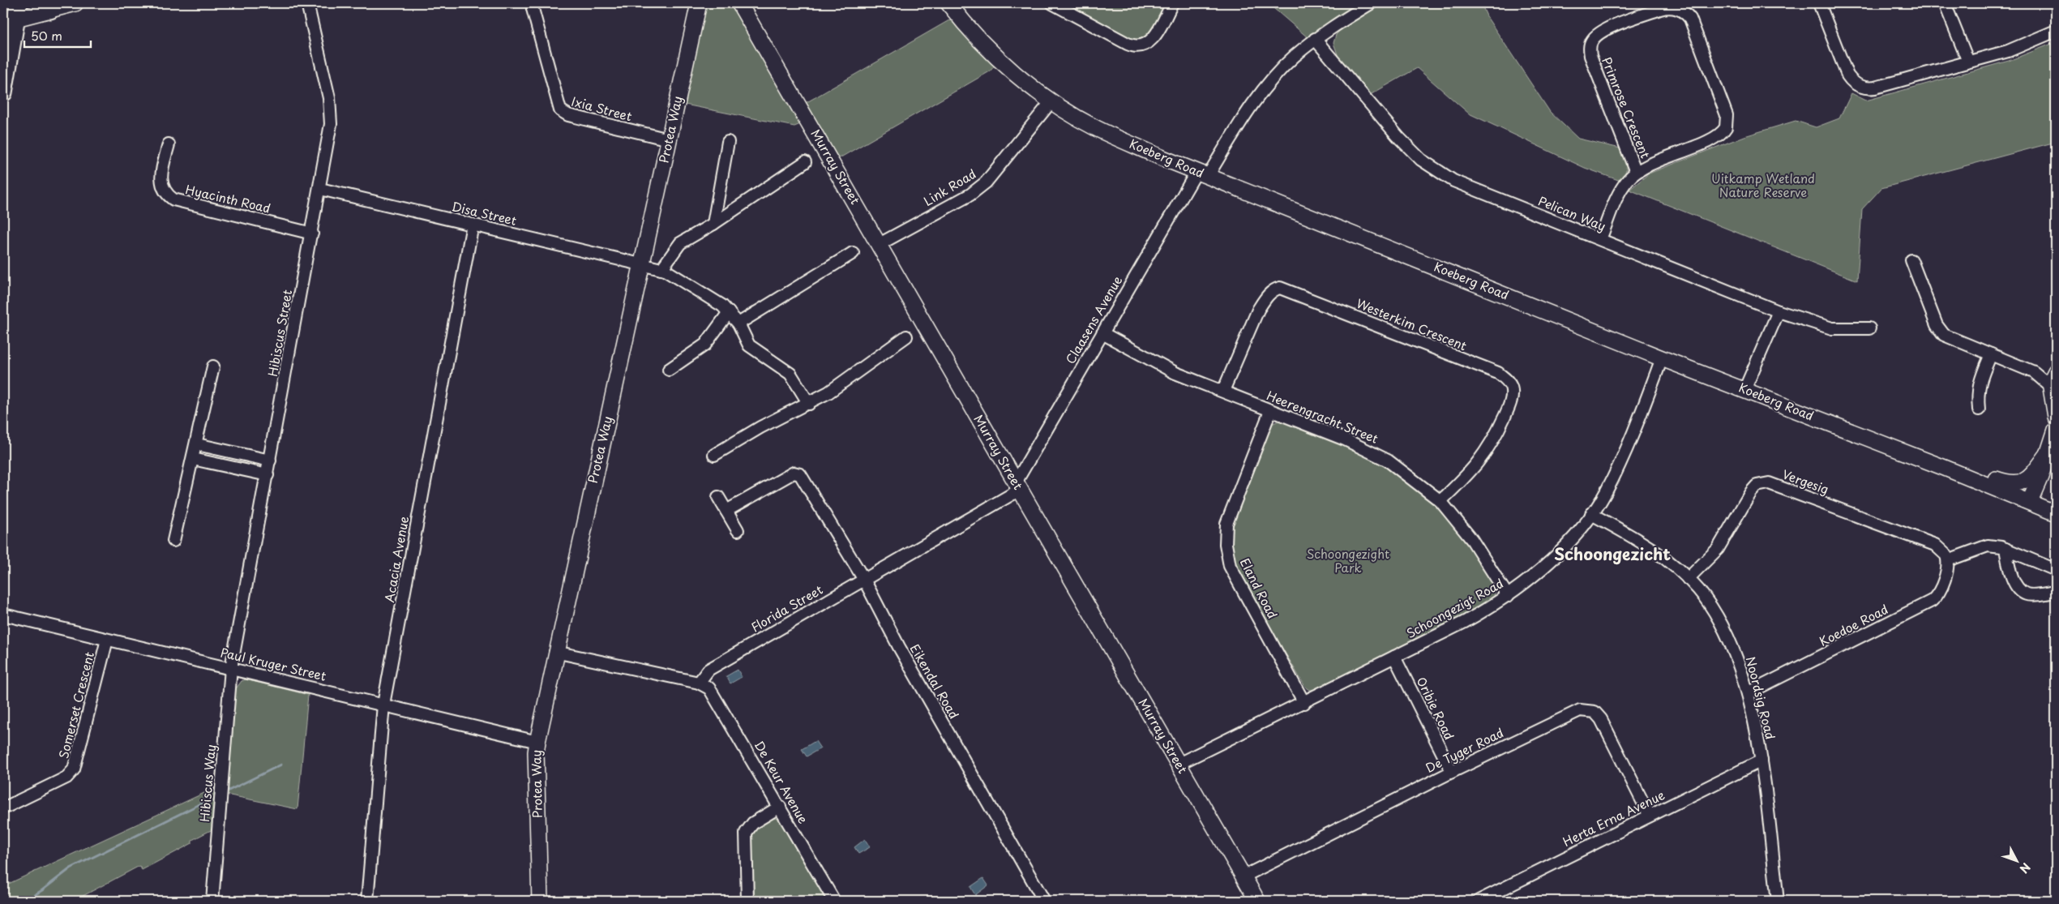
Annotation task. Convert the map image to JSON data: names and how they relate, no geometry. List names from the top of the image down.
{
  "streets": {
    "street": [
      "Primrose Crescent",
      "Ixia Street",
      "Protea Way",
      "Koeberg Road",
      "Murray Street",
      "Link Road",
      "Hyacinth Road",
      "Disa Street",
      "Pelican Way",
      "Claasens Avenue",
      "Westerkim Crescent",
      "Hibiscus Street",
      "Heerengracht Street",
      "Vergesig",
      "Acacia Avenue",
      "Eland Road",
      "Florida Street",
      "Schoongezigt Road",
      "Koedoe Road",
      "Paul Kruger Street",
      "Eikendal Road",
      "Noordsig Road",
      "Somerset Crescent",
      "Oribie Road",
      "De Tyger Road",
      "De Keur Avenue",
      "Hibiscus Way",
      "Herta Erna Avenue"
    ]
  },
  "crossings": [
    ["Primrose Crescent", "Pelican Way"],
    ["Ixia Street", "Protea Way"],
    ["Protea Way", "Disa Street"],
    ["Protea Way", "Paul Kruger Street"],
    ["Koeberg Road", "Link Road"],
    ["Koeberg Road", "Claasens Avenue"],
    ["Koeberg Road", "Schoongezigt Road"],
    ["Murray Street", "Link Road"],
    ["Murray Street", "Claasens Avenue"],
    ["Murray Street", "Florida Street"],
    ["Murray Street", "Schoongezigt Road"],
    ["Murray Street", "De Tyger Road"],
    ["Hyacinth Road", "Hibiscus Street"],
    ["Disa Street", "Hibiscus Street"],
    ["Disa Street", "Acacia Avenue"],
    ["Pelican Way", "Claasens Avenue"],
    ["Claasens Avenue", "Heerengracht Street"],
    ["Claasens Avenue", "Florida Street"],
    ["Westerkim Crescent", "Heerengracht Street"],
    ["Hibiscus Street", "Paul Kruger Street"],
    ["Hibiscus Street", "Hibiscus Way"],
    ["Heerengracht Street", "Eland Road"],
    ["Heerengracht Street", "Schoongezigt Road"],
    ["Vergesig", "Koedoe Road"],
    ["Vergesig", "Noordsig Road"],
    ["Acacia Avenue", "Paul Kruger Street"],
    ["Eland Road", "Schoongezigt Road"],
    ["Florida Street", "Eikendal Road"],
    ["Florida Street", "De Keur Avenue"],
    ["Schoongezigt Road", "Noordsig Road"],
    ["Schoongezigt Road", "Oribie Road"],
    ["Koedoe Road", "Noordsig Road"],
    ["Paul Kruger Street", "Somerset Crescent"],
    ["Paul Kruger Street", "Hibiscus Way"],
    ["Noordsig Road", "Herta Erna Avenue"],
    ["Oribie Road", "De Tyger Road"],
    ["De Tyger Road", "Herta Erna Avenue"]
  ],
  "districts": ["Schoongezicht"],
  "parks": ["Uitkamp Wetland Nature Reserve", "Schoongezight Park"],
  "scale_bar": "50 m",
  "north": "bottom right"
}
